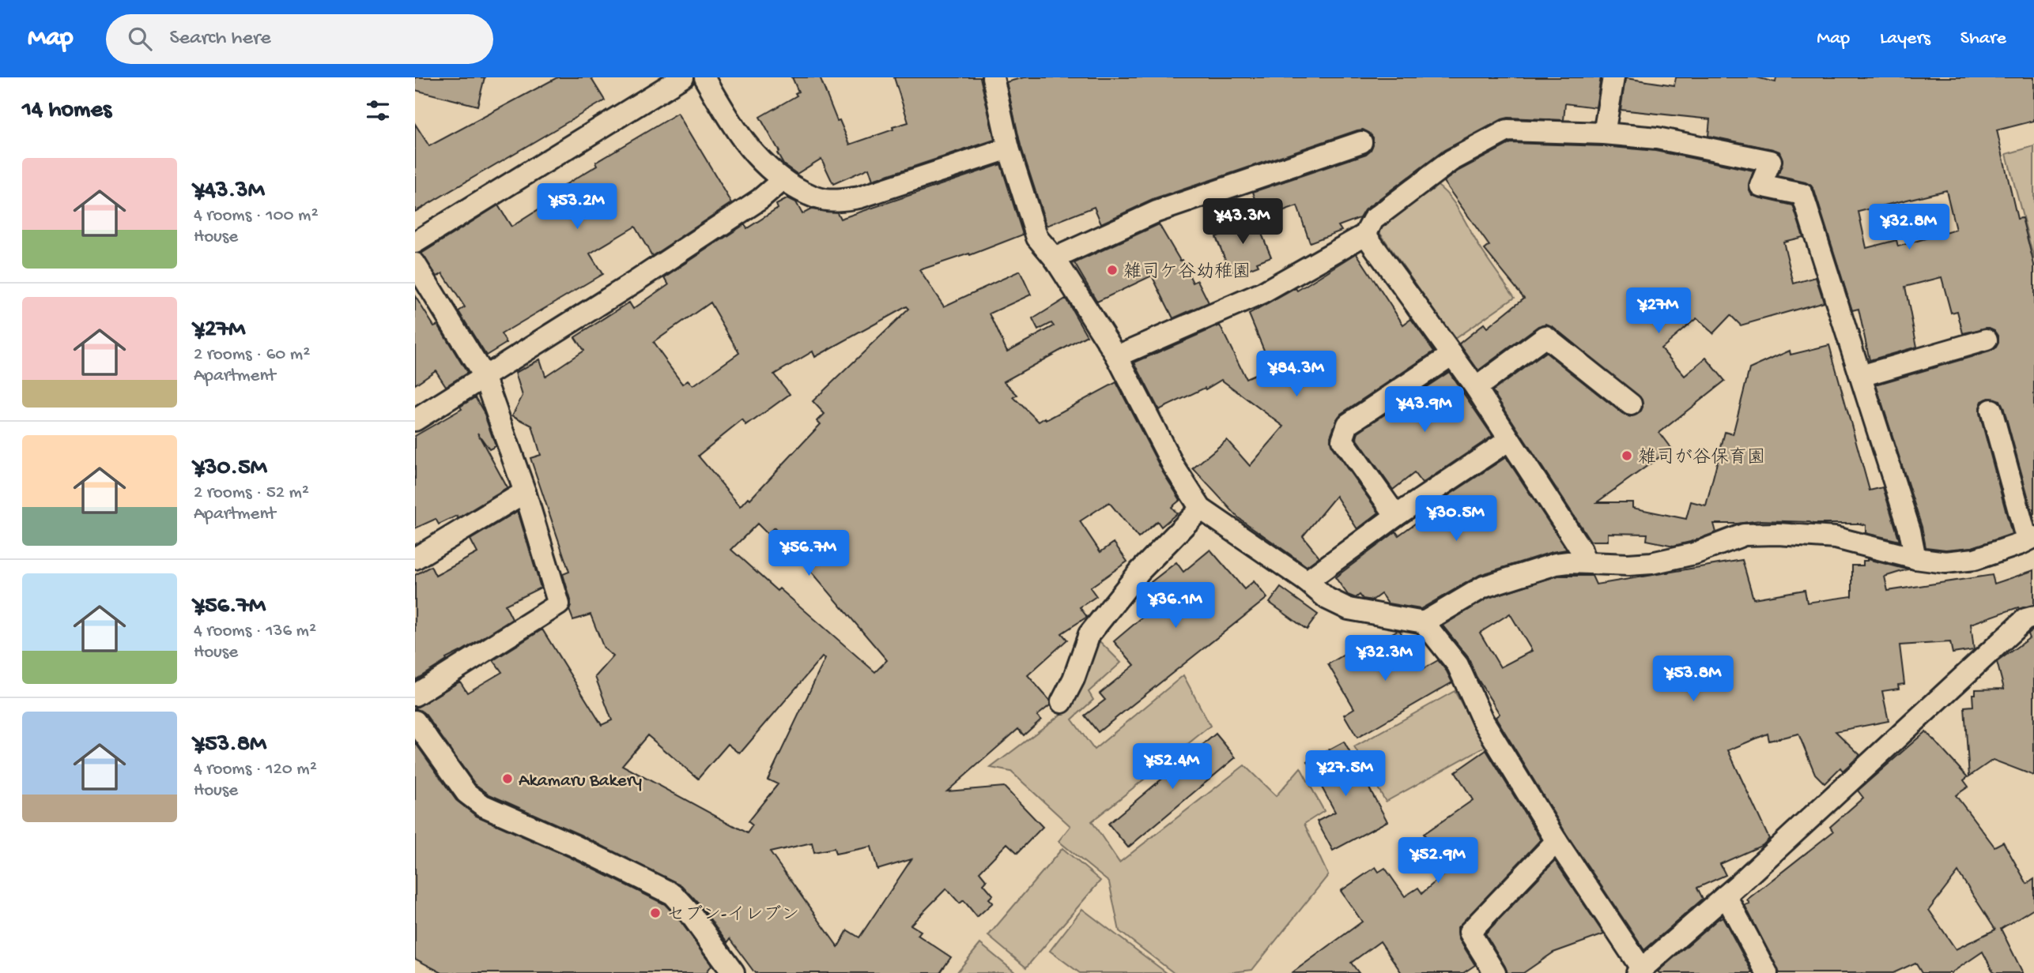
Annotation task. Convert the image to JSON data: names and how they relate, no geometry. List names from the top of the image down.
{
  "places": [
    "雑司ケ谷幼稚園",
    "雑司が谷保育園",
    "Akamaru Bakery",
    "セブン-イレブン"
  ],
  "page": {
    "header": "Map",
    "search": "Search here",
    "nav": ["Map", "Layers", "Share"],
    "heading": "14 homes",
    "list": [
      {
        "name": "¥43.3M",
        "note": "4 rooms · 100 m² · House"
      },
      {
        "name": "¥27M",
        "note": "2 rooms · 60 m² · Apartment"
      },
      {
        "name": "¥30.5M",
        "note": "2 rooms · 52 m² · Apartment"
      },
      {
        "name": "¥56.7M",
        "note": "4 rooms · 136 m² · House"
      },
      {
        "name": "¥53.8M",
        "note": "4 rooms · 120 m² · House"
      }
    ],
    "price": [
      "¥53.2M",
      "¥43.3M",
      "¥32.8M",
      "¥27M",
      "¥84.3M",
      "¥43.9M",
      "¥30.5M",
      "¥56.7M",
      "¥36.1M",
      "¥32.3M",
      "¥53.8M",
      "¥52.4M",
      "¥27.5M",
      "¥52.9M"
    ]
  }
}
